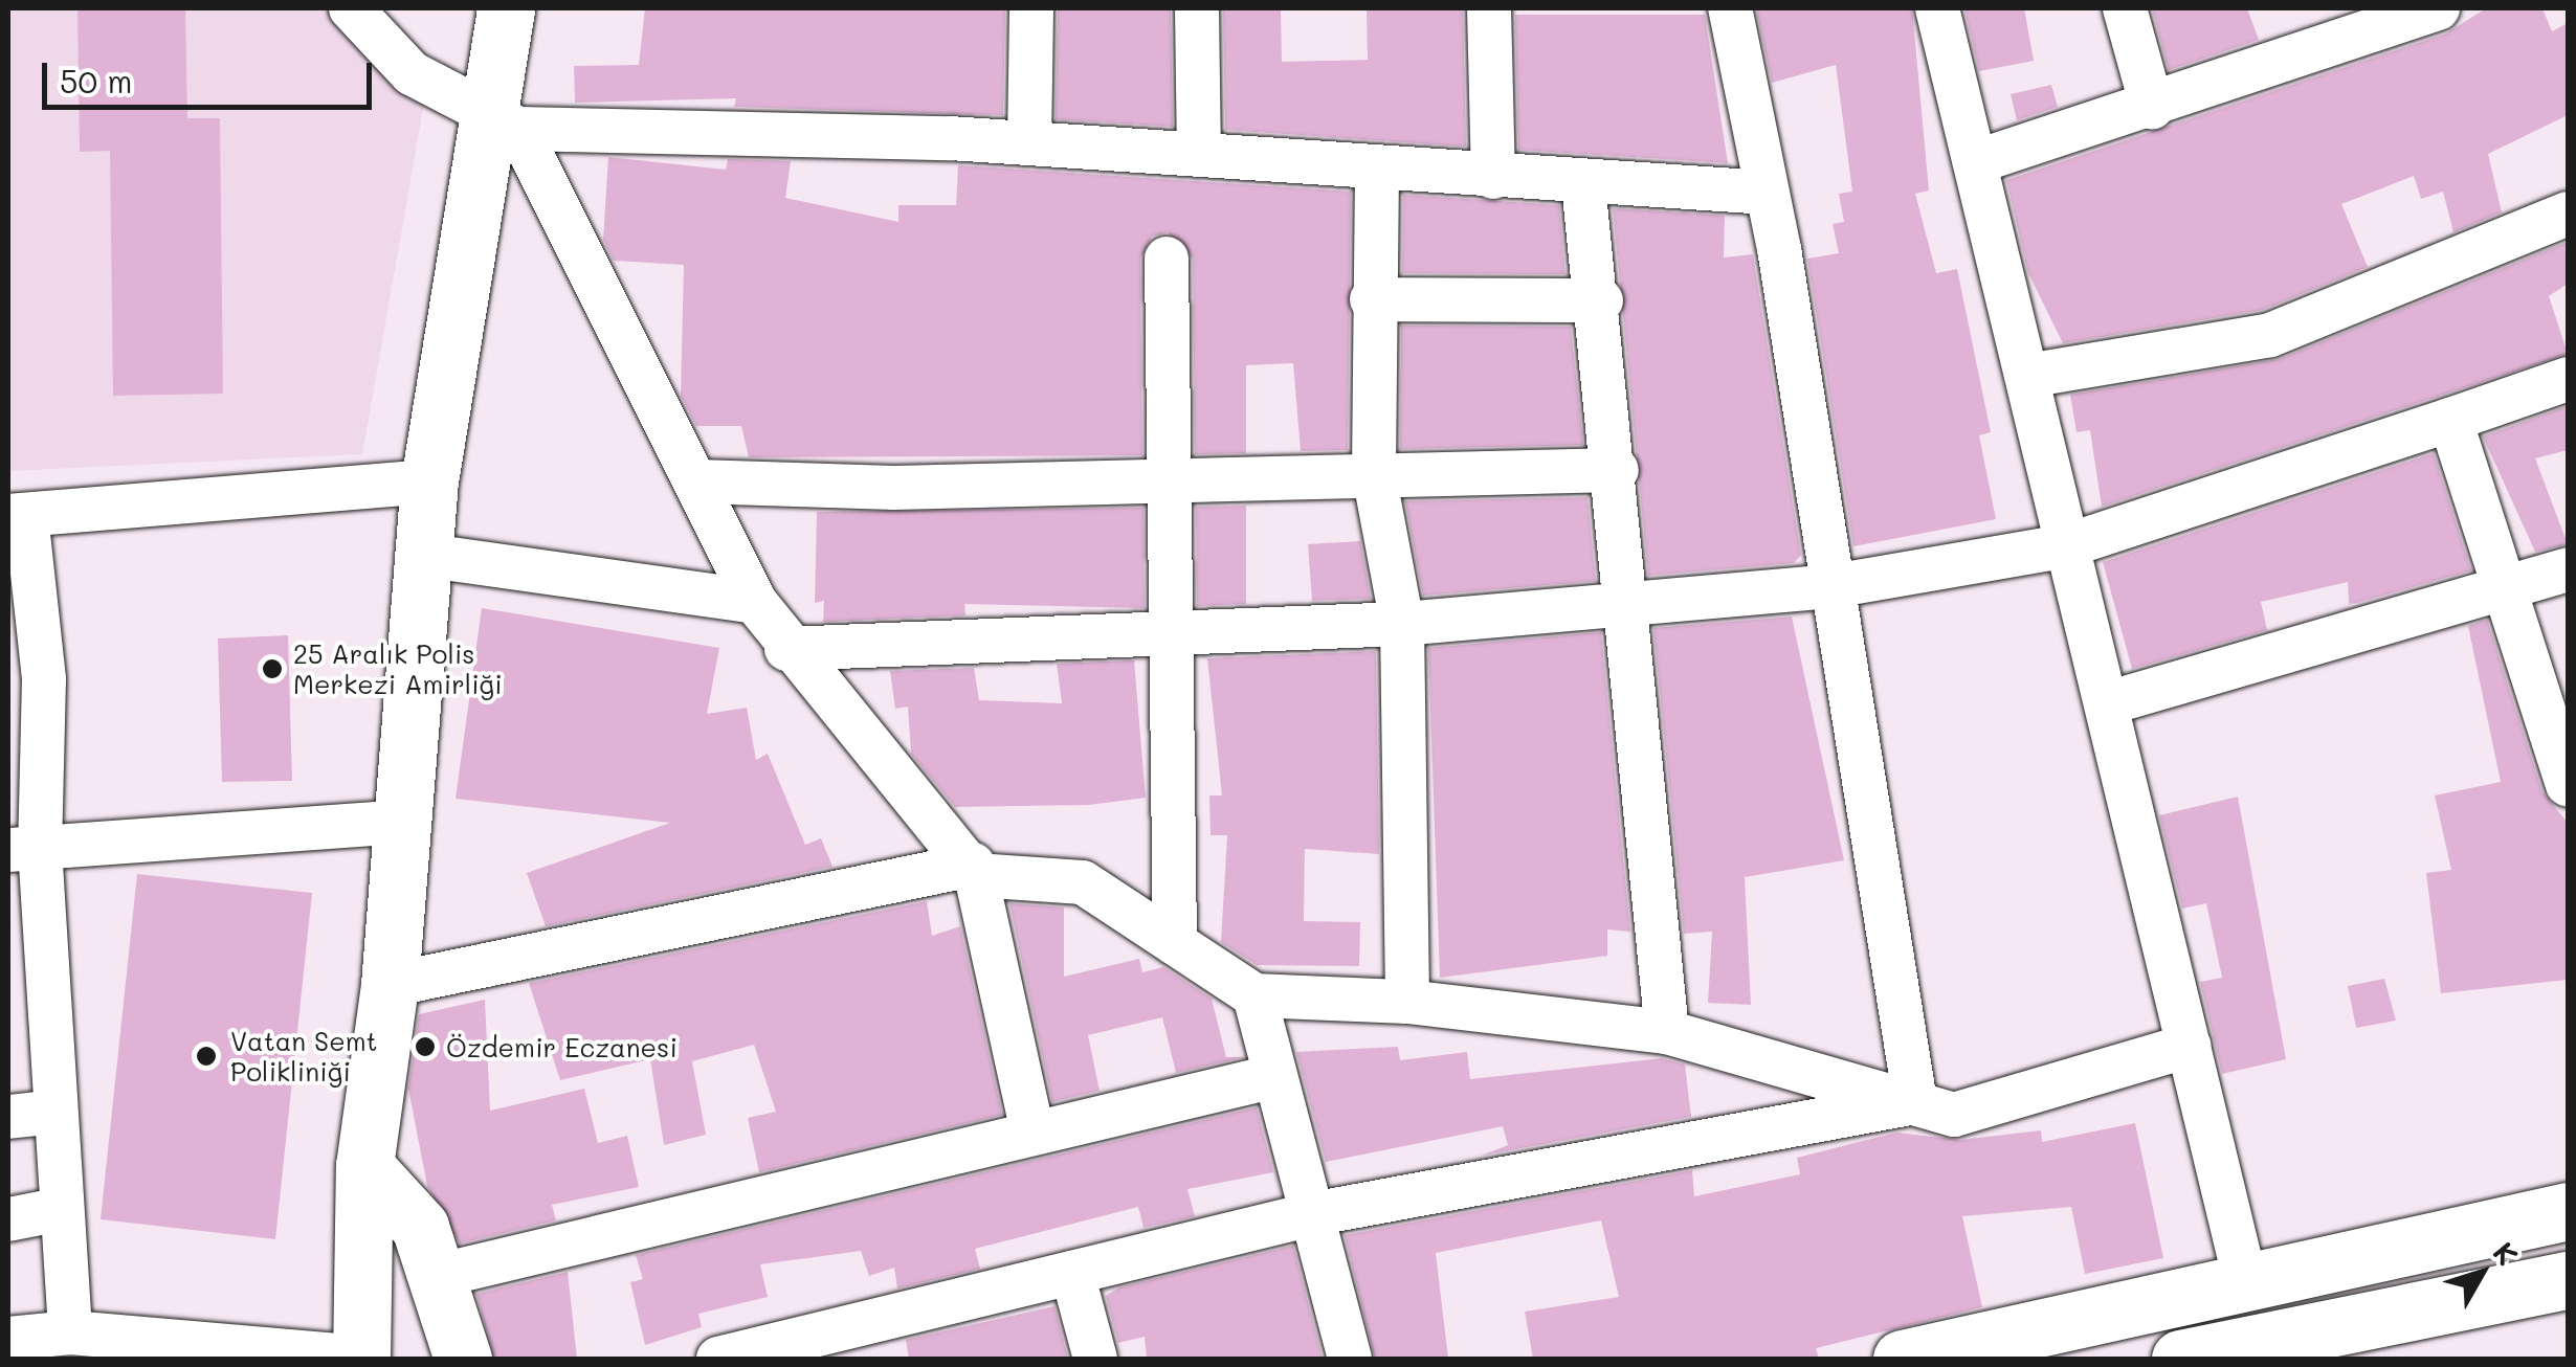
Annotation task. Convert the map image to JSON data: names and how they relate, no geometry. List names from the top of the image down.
{
  "places": ["25 Aralık Polis Merkezi Amirliği", "Özdemir Eczanesi", "Vatan Semt Polikliniği"],
  "scale_bar": "50 m",
  "north": "top right"
}
